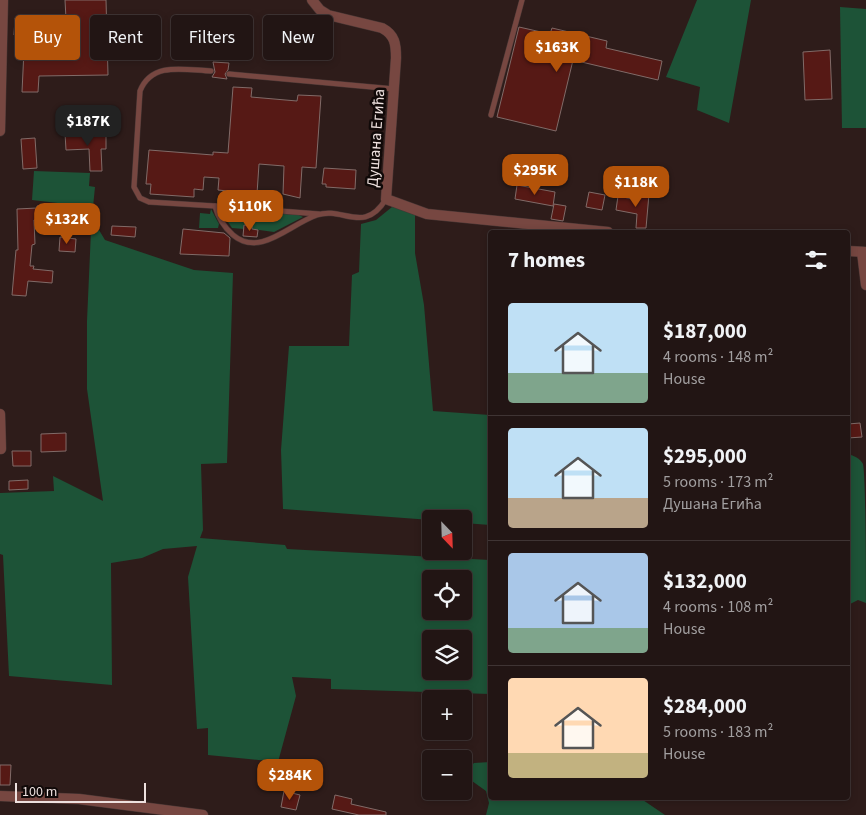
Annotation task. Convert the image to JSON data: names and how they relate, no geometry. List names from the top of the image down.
{
  "streets": {
    "street": ["Душана Егића"]
  },
  "scale_bar": "100 m",
  "north": "bottom right",
  "page": {
    "chip": [
      "Buy",
      "Rent",
      "Filters",
      "New"
    ],
    "price": [
      "$163K",
      "$187K",
      "$295K",
      "$118K",
      "$110K",
      "$132K",
      "$284K"
    ],
    "heading": "7 homes",
    "list": [
      {
        "name": "$187,000",
        "note": "4 rooms · 148 m² · House"
      },
      {
        "name": "$295,000",
        "note": "5 rooms · 173 m² · Душана Егића"
      },
      {
        "name": "$132,000",
        "note": "4 rooms · 108 m² · House"
      },
      {
        "name": "$284,000",
        "note": "5 rooms · 183 m² · House"
      }
    ],
    "map_buttons": ["+", "−"],
    "scale": "100 m"
  }
}
